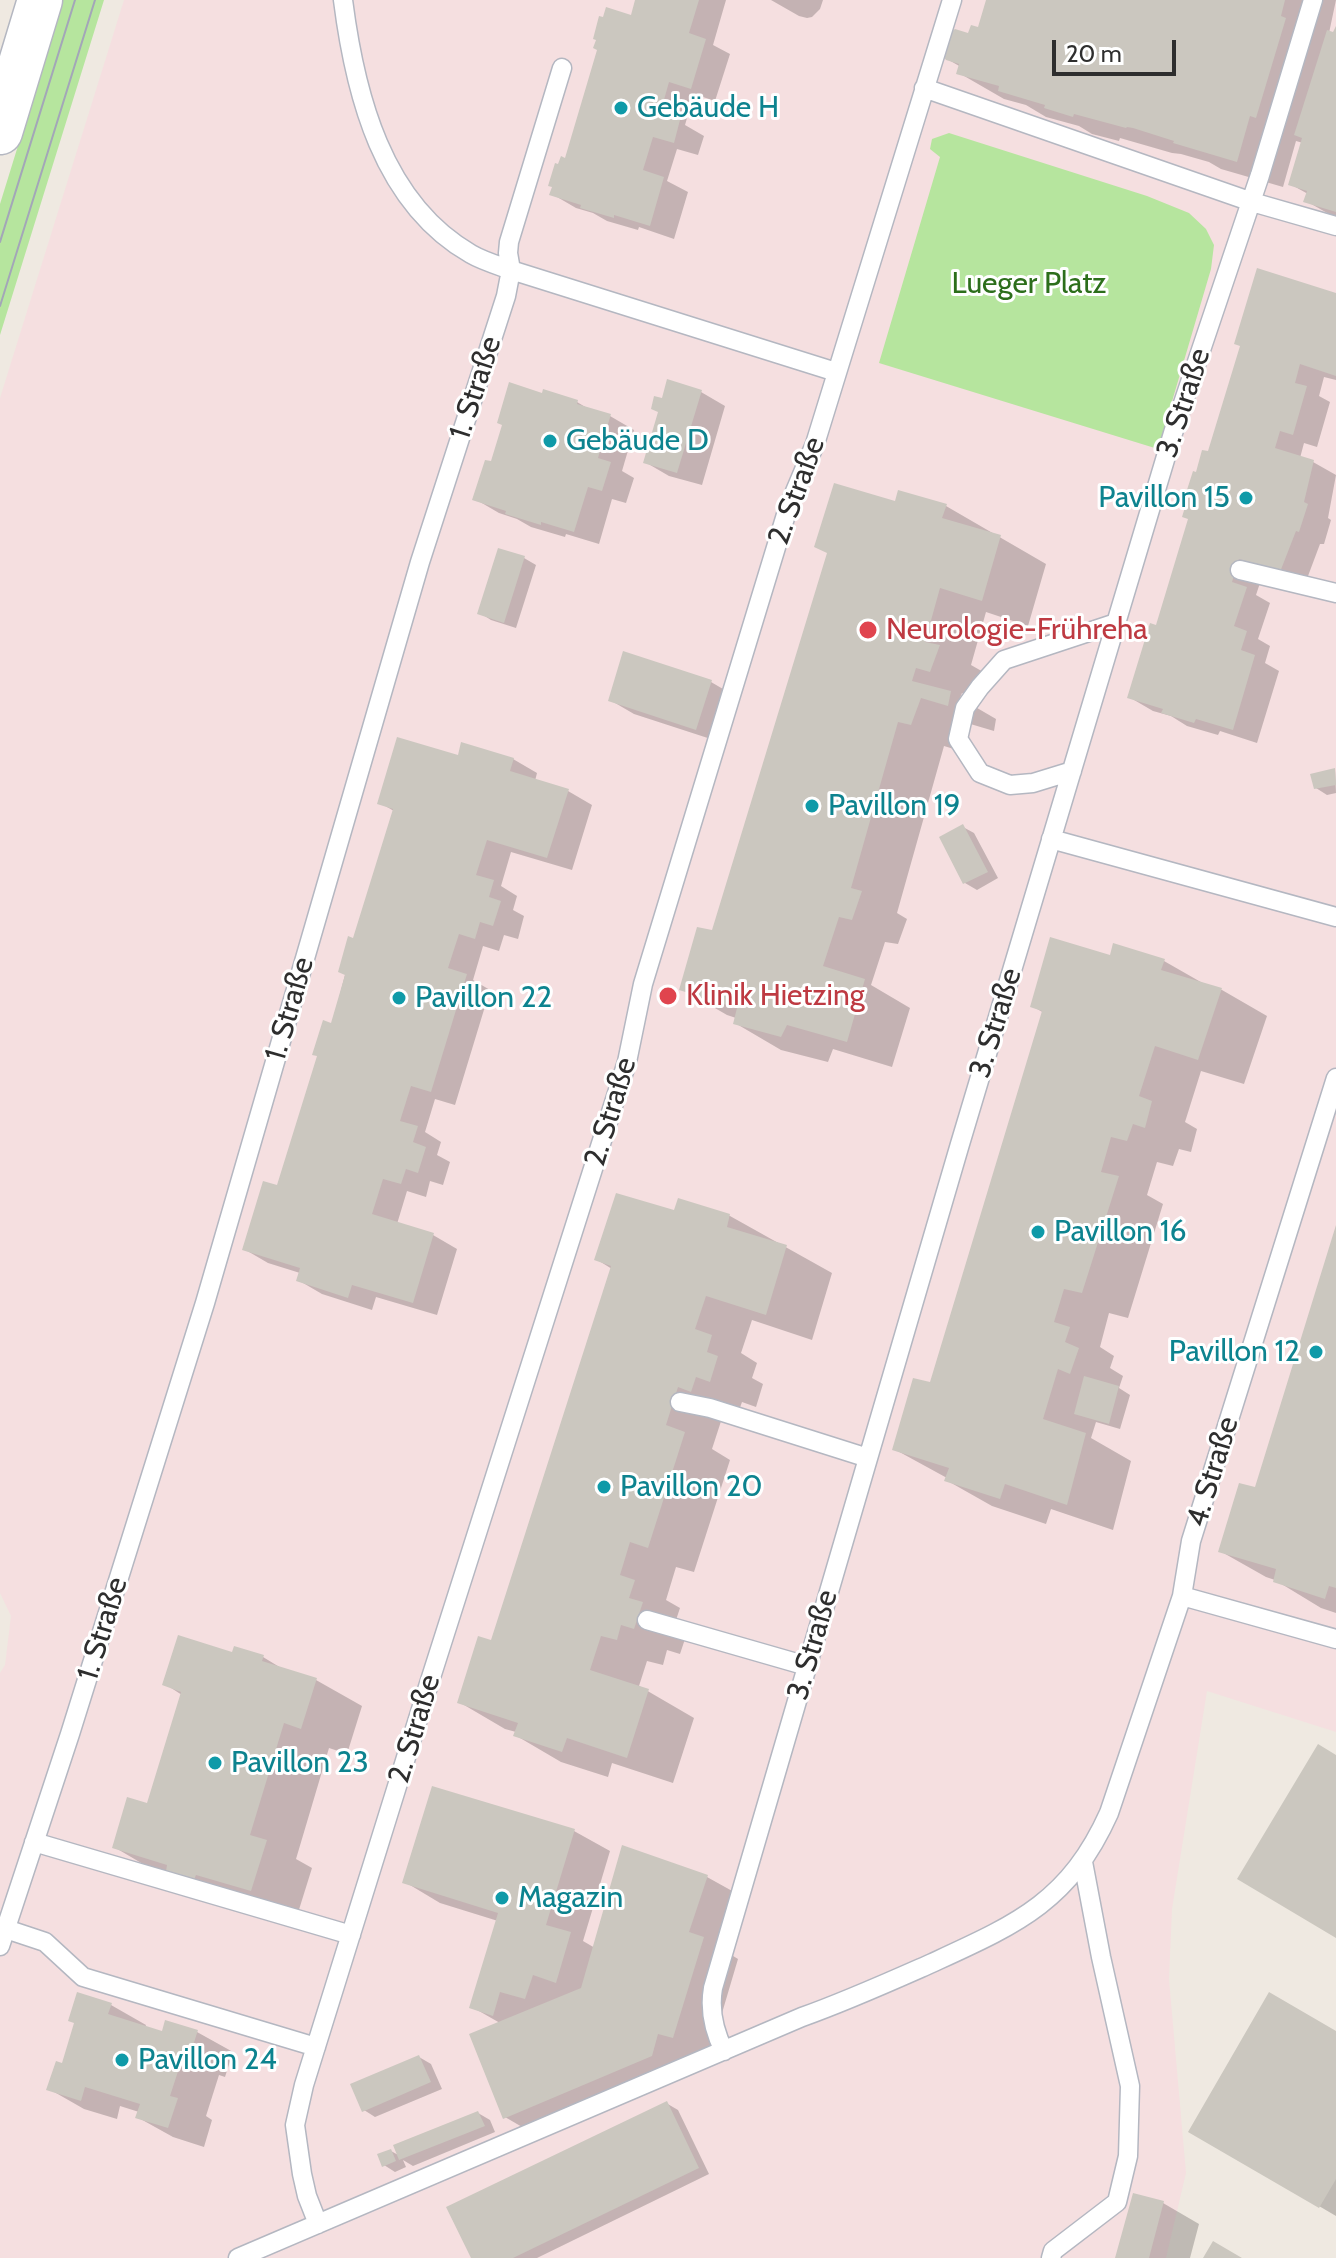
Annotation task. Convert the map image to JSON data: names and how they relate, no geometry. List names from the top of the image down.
{
  "streets": {
    "lane": [
      "1. Straße",
      "3. Straße",
      "2. Straße",
      "4. Straße"
    ]
  },
  "crossings": [
    ["3. Straße", "4. Straße"],
    ["2. Straße", "4. Straße"]
  ],
  "parks": ["Lueger Platz"],
  "places": [
    "Gebäude H",
    "Gebäude D",
    "Pavillon 15",
    "Neurologie-Frühreha",
    "Pavillon 19",
    "Klinik Hietzing",
    "Pavillon 22",
    "Pavillon 16",
    "Pavillon 12",
    "Pavillon 20",
    "Pavillon 23",
    "Magazin",
    "Pavillon 24"
  ],
  "scale_bar": "20 m"
}
